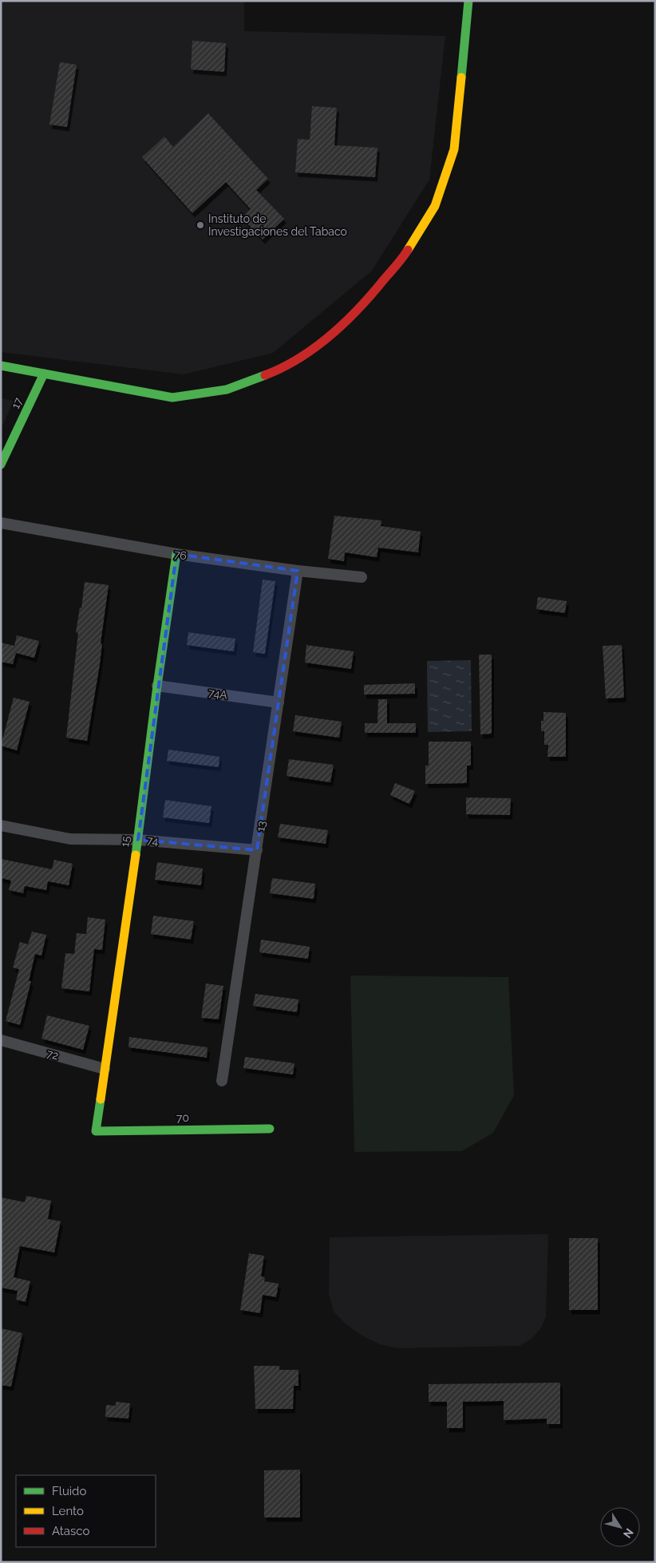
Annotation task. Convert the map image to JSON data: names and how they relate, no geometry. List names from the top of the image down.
{
  "streets": {
    "street": [
      "17",
      "76",
      "74A",
      "13",
      "74",
      "15",
      "72",
      "70"
    ]
  },
  "crossings": [
    ["76", "13"],
    ["76", "15"],
    ["74A", "13"],
    ["74A", "15"],
    ["13", "74"],
    ["74", "15"],
    ["15", "72"],
    ["15", "70"]
  ],
  "places": ["Instituto de Investigaciones del Tabaco"],
  "legend": ["Fluido", "Lento", "Atasco"],
  "north": "bottom right"
}
